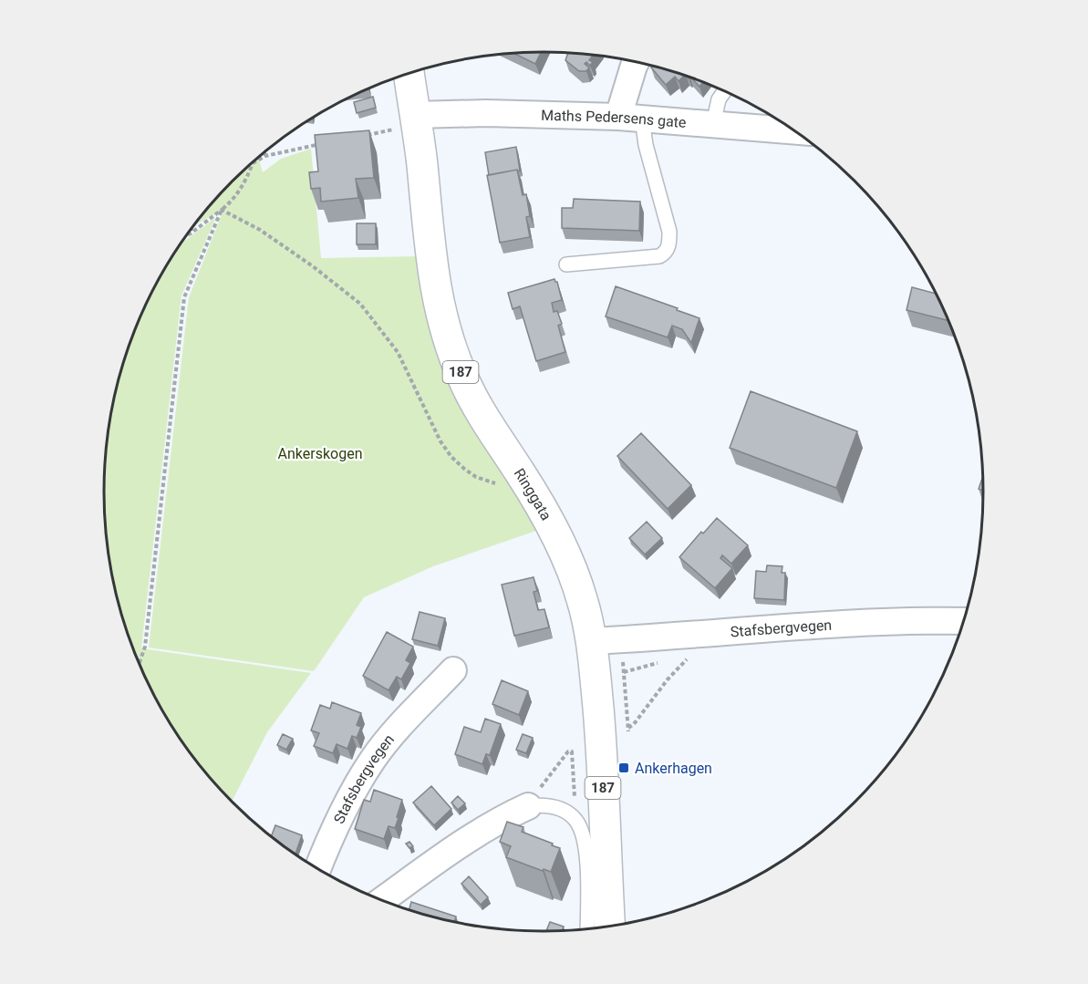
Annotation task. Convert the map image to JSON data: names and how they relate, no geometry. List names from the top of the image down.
{
  "streets": {
    "main road": ["187", "Ringgata"],
    "street": ["Maths Pedersens gate", "Stafsbergvegen"]
  },
  "crossings": [
    ["Maths Pedersens gate", "Ringgata"],
    ["Ringgata", "Stafsbergvegen"]
  ],
  "parks": ["Ankerskogen"],
  "places": {
    "transit": ["Ankerhagen"]
  }
}
